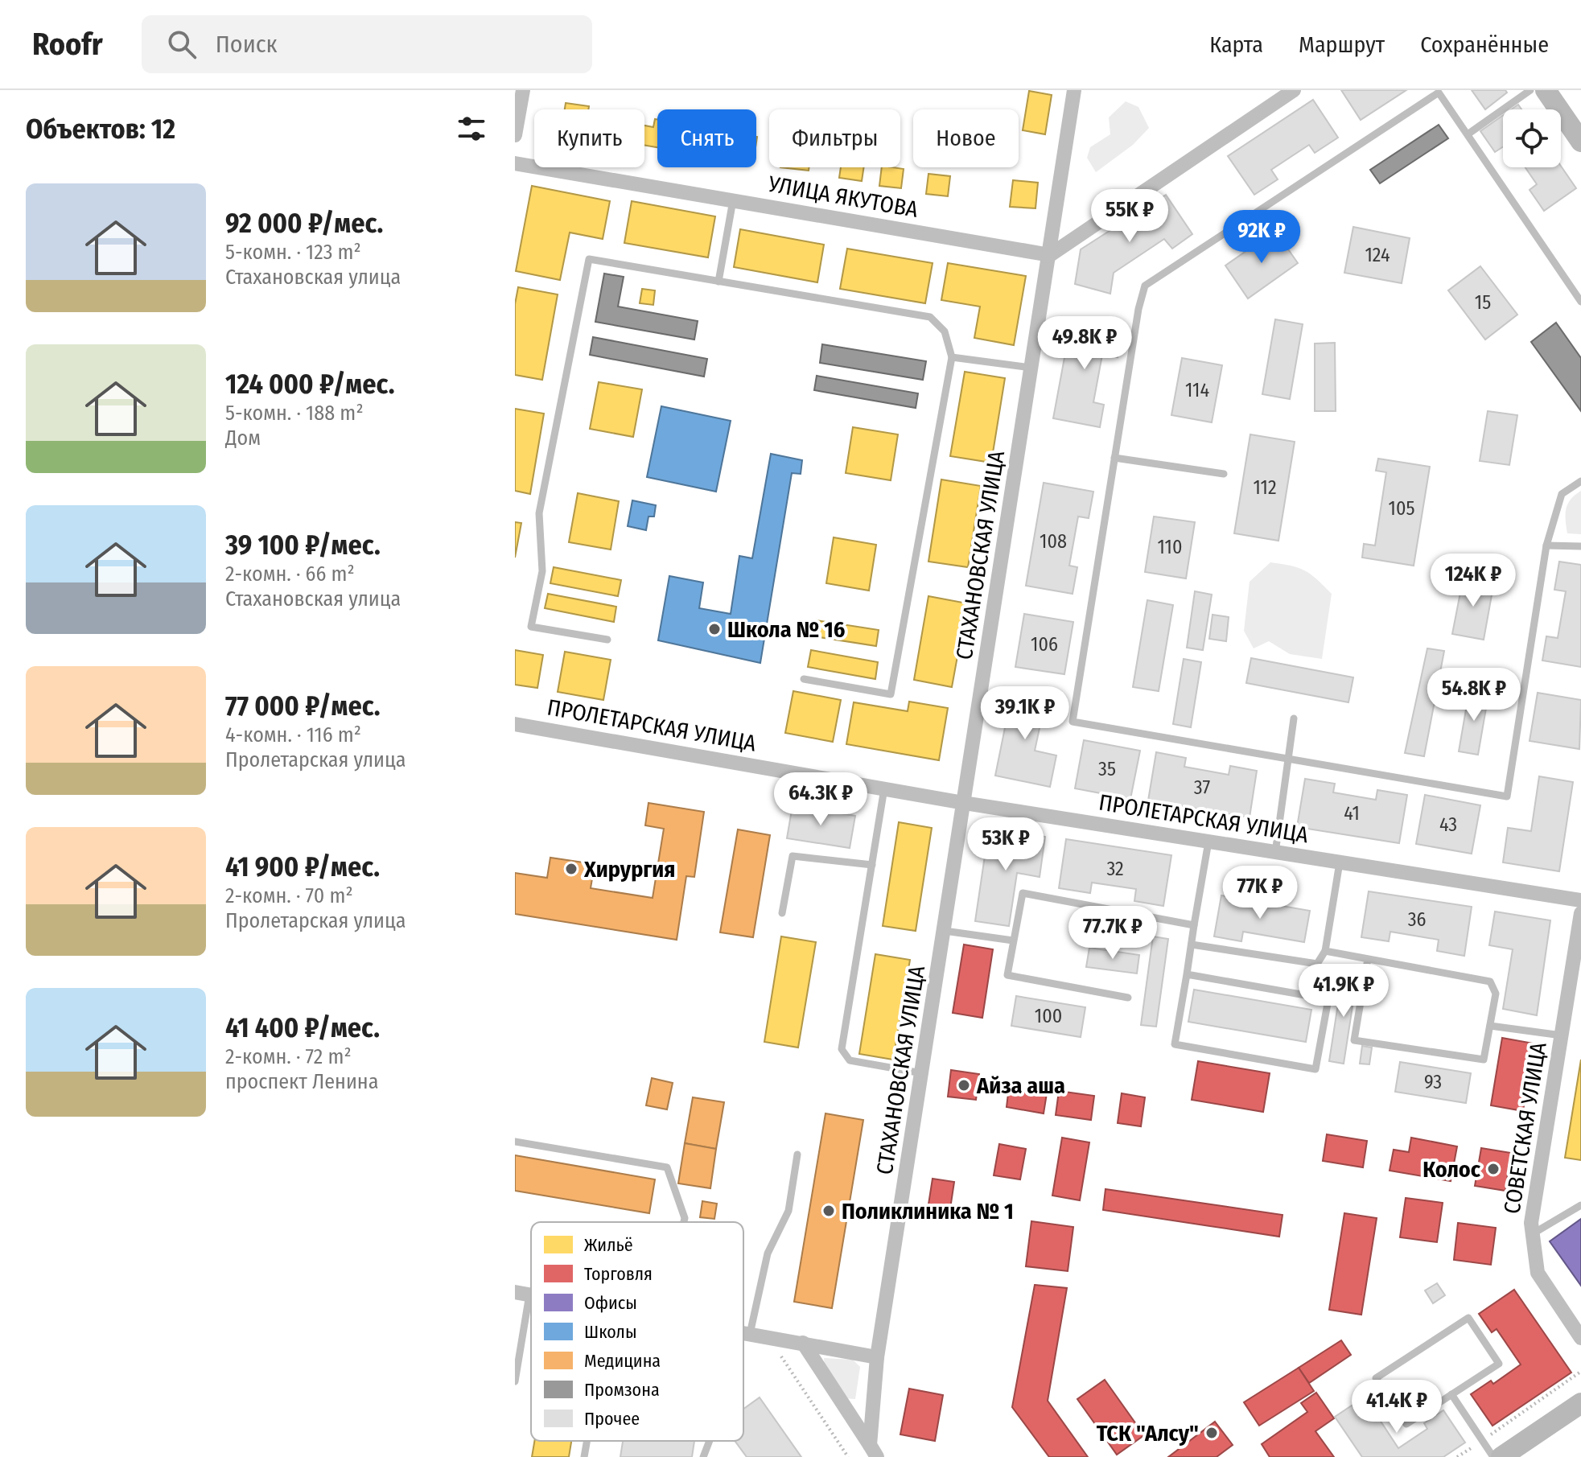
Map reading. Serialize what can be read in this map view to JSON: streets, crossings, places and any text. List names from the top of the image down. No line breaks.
{"streets":{"street":["УЛИЦА ЯКУТОВА","СТАХАНОВСКАЯ УЛИЦА","ПРОЛЕТАРСКАЯ УЛИЦА","СОВЕТСКАЯ УЛИЦА"]},"crossings":[["УЛИЦА ЯКУТОВА","СТАХАНОВСКАЯ УЛИЦА"],["СТАХАНОВСКАЯ УЛИЦА","ПРОЛЕТАРСКАЯ УЛИЦА"]],"places":["Школа № 16","Хирургия","Айза аша","Колос","Поликлиника № 1","ТСК \"Алсу\""],"house_numbers":["124","15","114","112","105","108","110","106","35","37","41","43","32","36","100","93"],"legend":["Жильё","Торговля","Офисы","Школы","Медицина","Промзона","Прочее"],"page":{"header":"Roofr","search":"Поиск","nav":["Карта","Маршрут","Сохранённые"],"heading":"Объектов: 12","chip":["Купить","Снять","Фильтры","Новое"],"list":[{"name":"92 000 ₽/мес.","note":"5-комн. · 123 m² · Стахановская улица"},{"name":"124 000 ₽/мес.","note":"5-комн. · 188 m² · Дом"},{"name":"39 100 ₽/мес.","note":"2-комн. · 66 m² · Стахановская улица"},{"name":"77 000 ₽/мес.","note":"4-комн. · 116 m² · Пролетарская улица"},{"name":"41 900 ₽/мес.","note":"2-комн. · 70 m² · Пролетарская улица"},{"name":"41 400 ₽/мес.","note":"2-комн. · 72 m² · проспект Ленина"}],"price":["55K ₽","92K ₽","49.8K ₽","124K ₽","54.8K ₽","39.1K ₽","64.3K ₽","53K ₽","77K ₽","77.7K ₽","41.9K ₽","41.4K ₽"]}}
